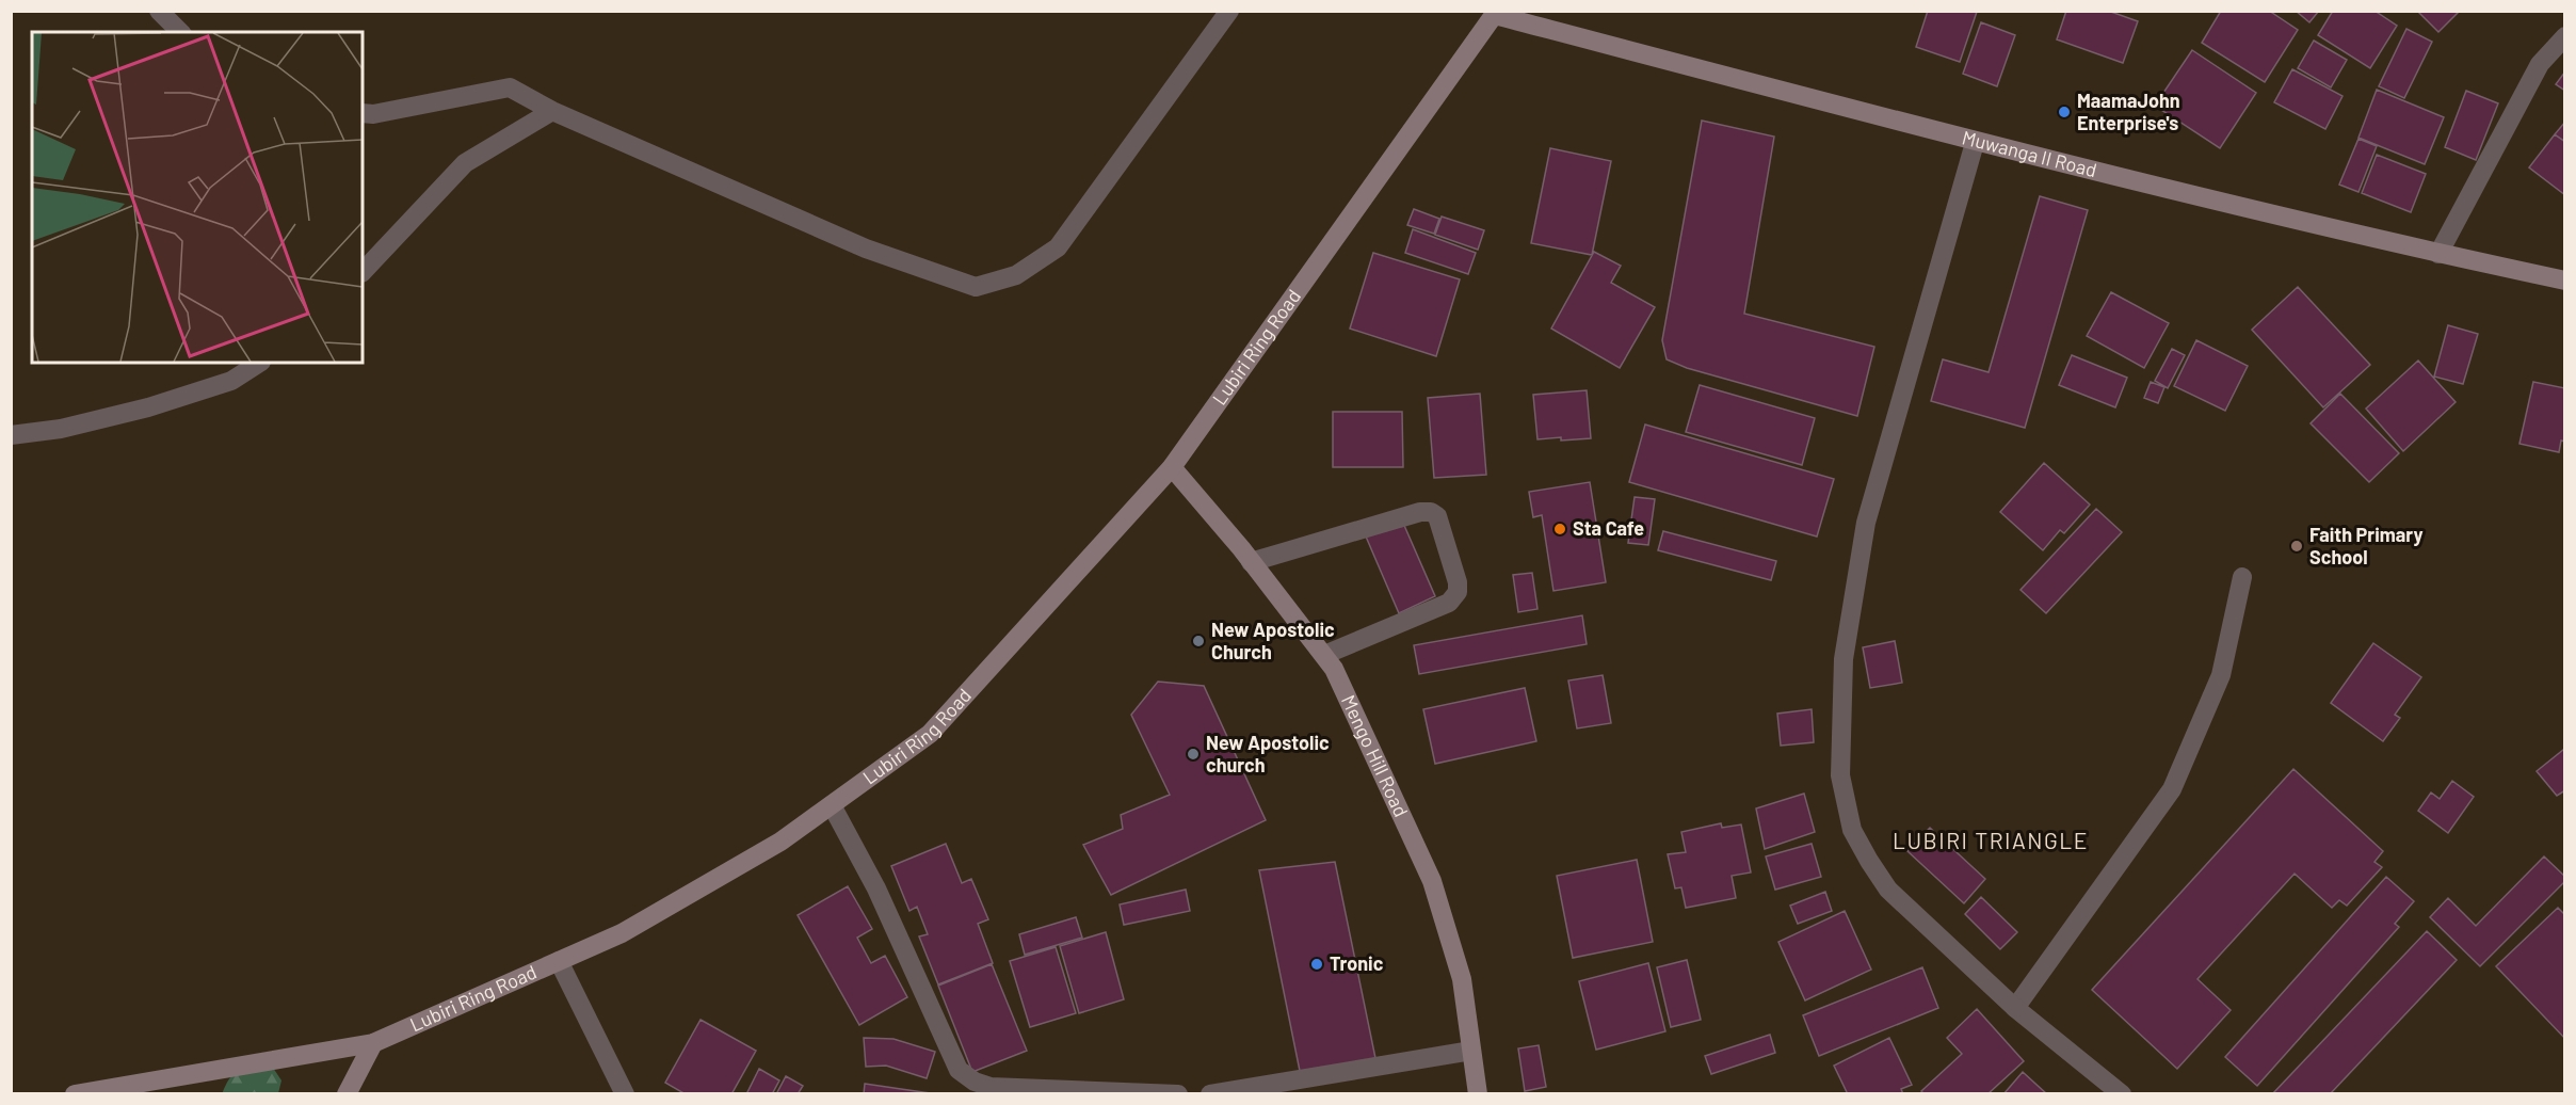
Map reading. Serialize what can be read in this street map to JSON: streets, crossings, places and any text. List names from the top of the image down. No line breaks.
{"streets":{"main road":["Muwanga II Road","Lubiri Ring Road","Mengo Hill Road"]},"crossings":[["Muwanga II Road","Lubiri Ring Road"],["Lubiri Ring Road","Mengo Hill Road"]],"districts":["LUBIRI TRIANGLE"],"places":["MaamaJohn Enterprise's","Sta Cafe","Faith Primary School","New Apostolic Church","New Apostolic church","Tronic"]}
